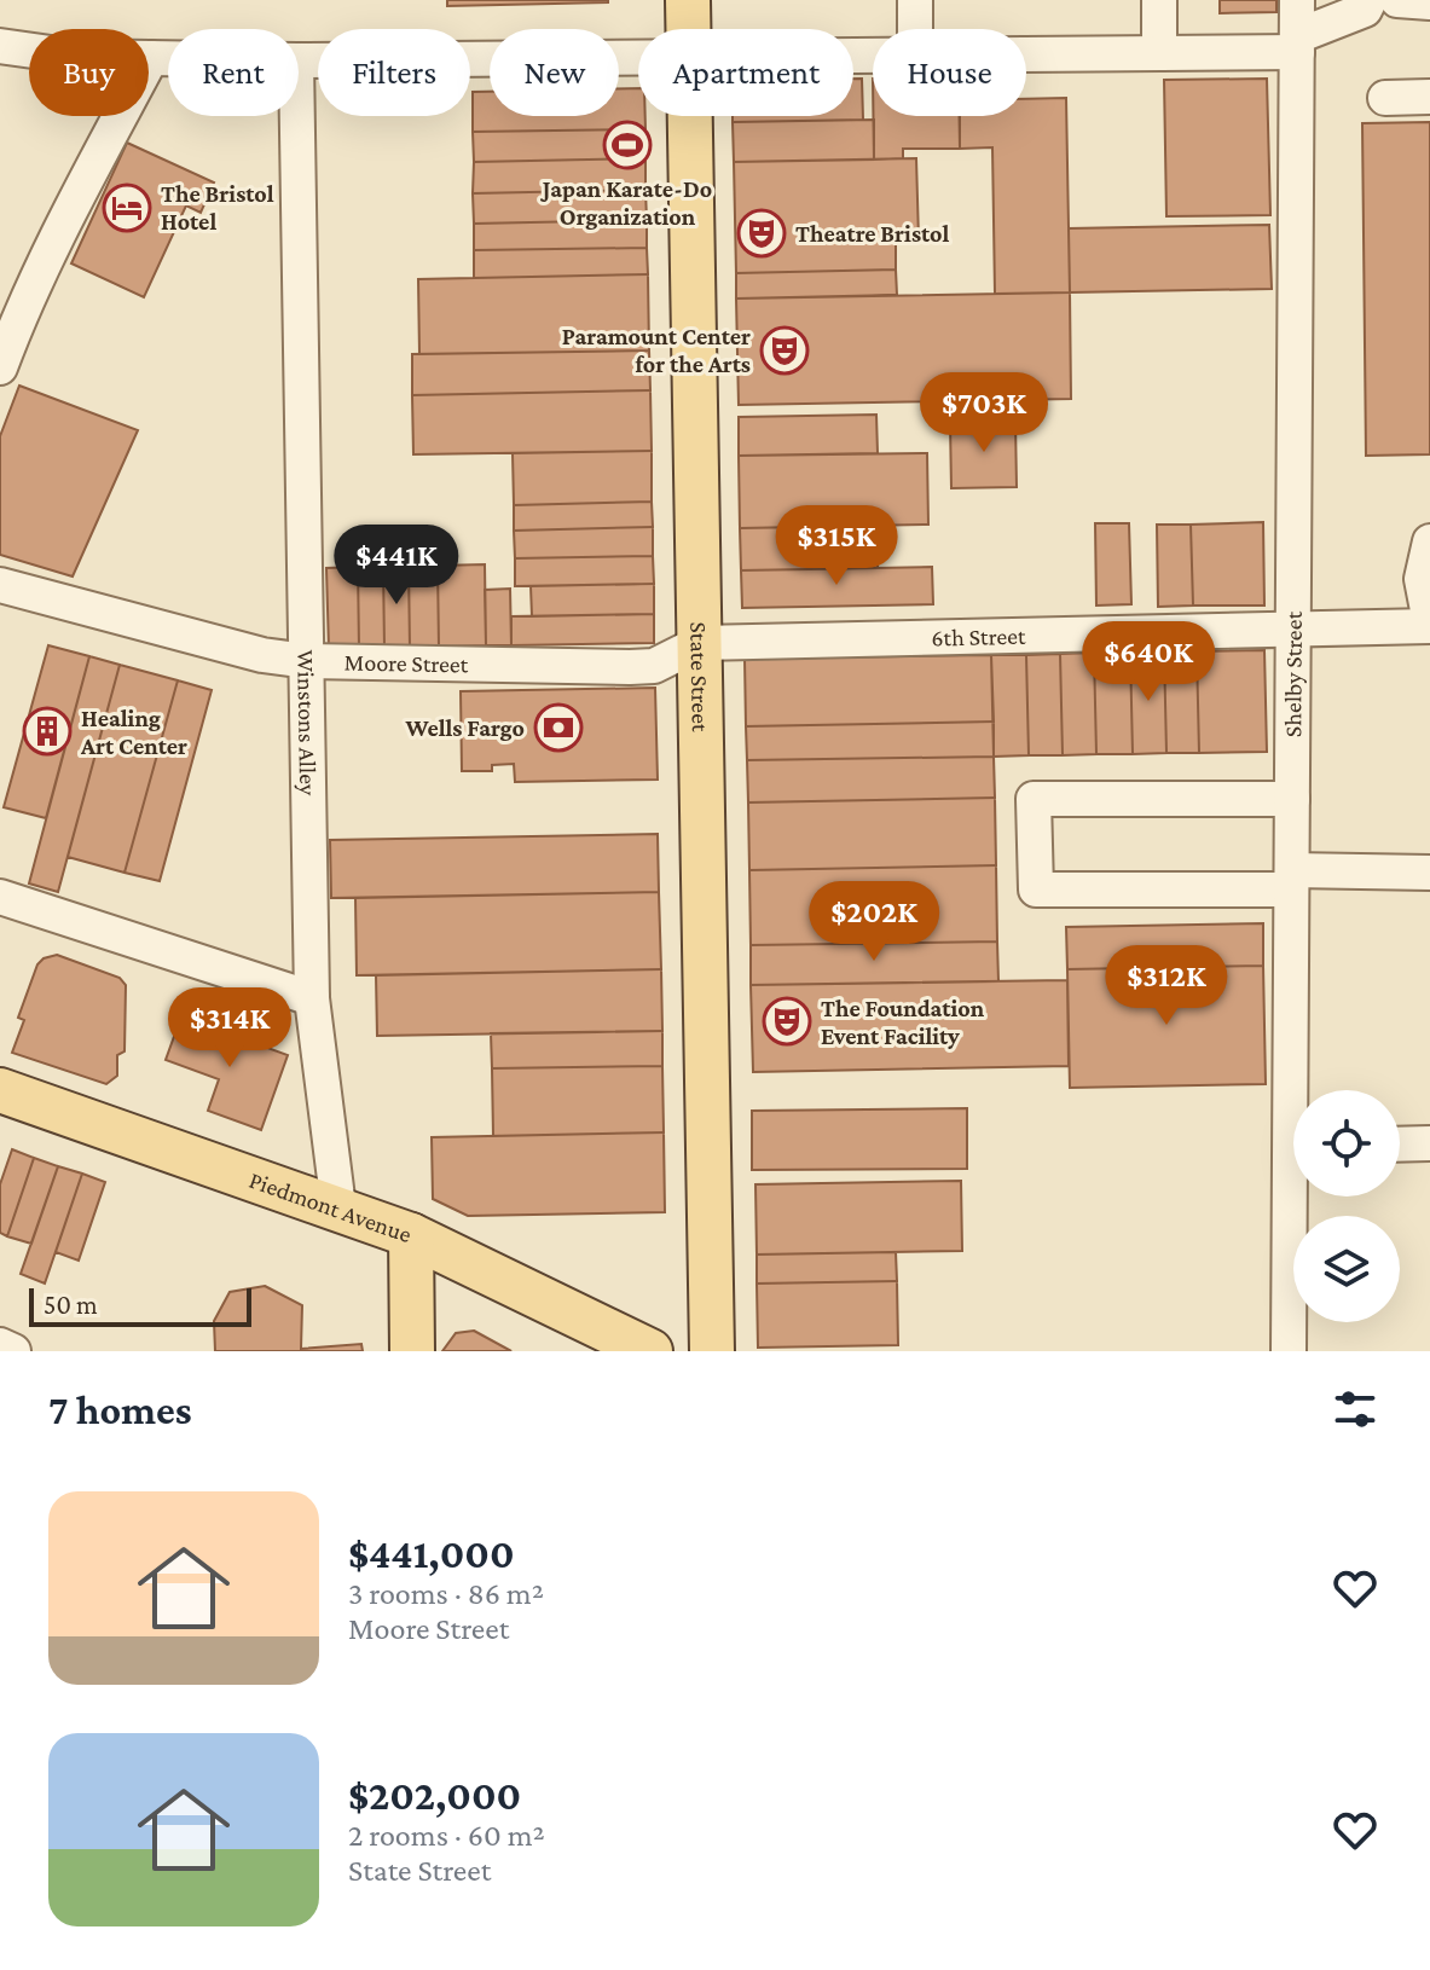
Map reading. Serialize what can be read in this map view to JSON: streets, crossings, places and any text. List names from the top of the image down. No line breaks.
{"streets":{"main road":["State Street","Piedmont Avenue"],"street":["6th Street","Moore Street","Shelby Street","Winstons Alley"]},"crossings":[["6th Street","Moore Street"],["6th Street","State Street"],["6th Street","Shelby Street"],["Moore Street","State Street"],["Moore Street","Winstons Alley"],["Winstons Alley","Piedmont Avenue"]],"places":{"sports":["Japan Karate-Do Organization"],"hotel":["The Bristol Hotel"],"theatre":["Theatre Bristol","Paramount Center for the Arts","The Foundation Event Facility"],"bank":["Wells Fargo"],"building":["Healing Art Center"]},"scale_bar":"50 m","page":{"chip":["Buy","Rent","Filters","New","Apartment","House"],"price":["$703K","$315K","$441K","$640K","$202K","$312K","$314K"],"scale":"50 m","heading":"7 homes","list":[{"name":"$441,000","note":"3 rooms · 86 m² · Moore Street"},{"name":"$202,000","note":"2 rooms · 60 m² · State Street"}]}}
